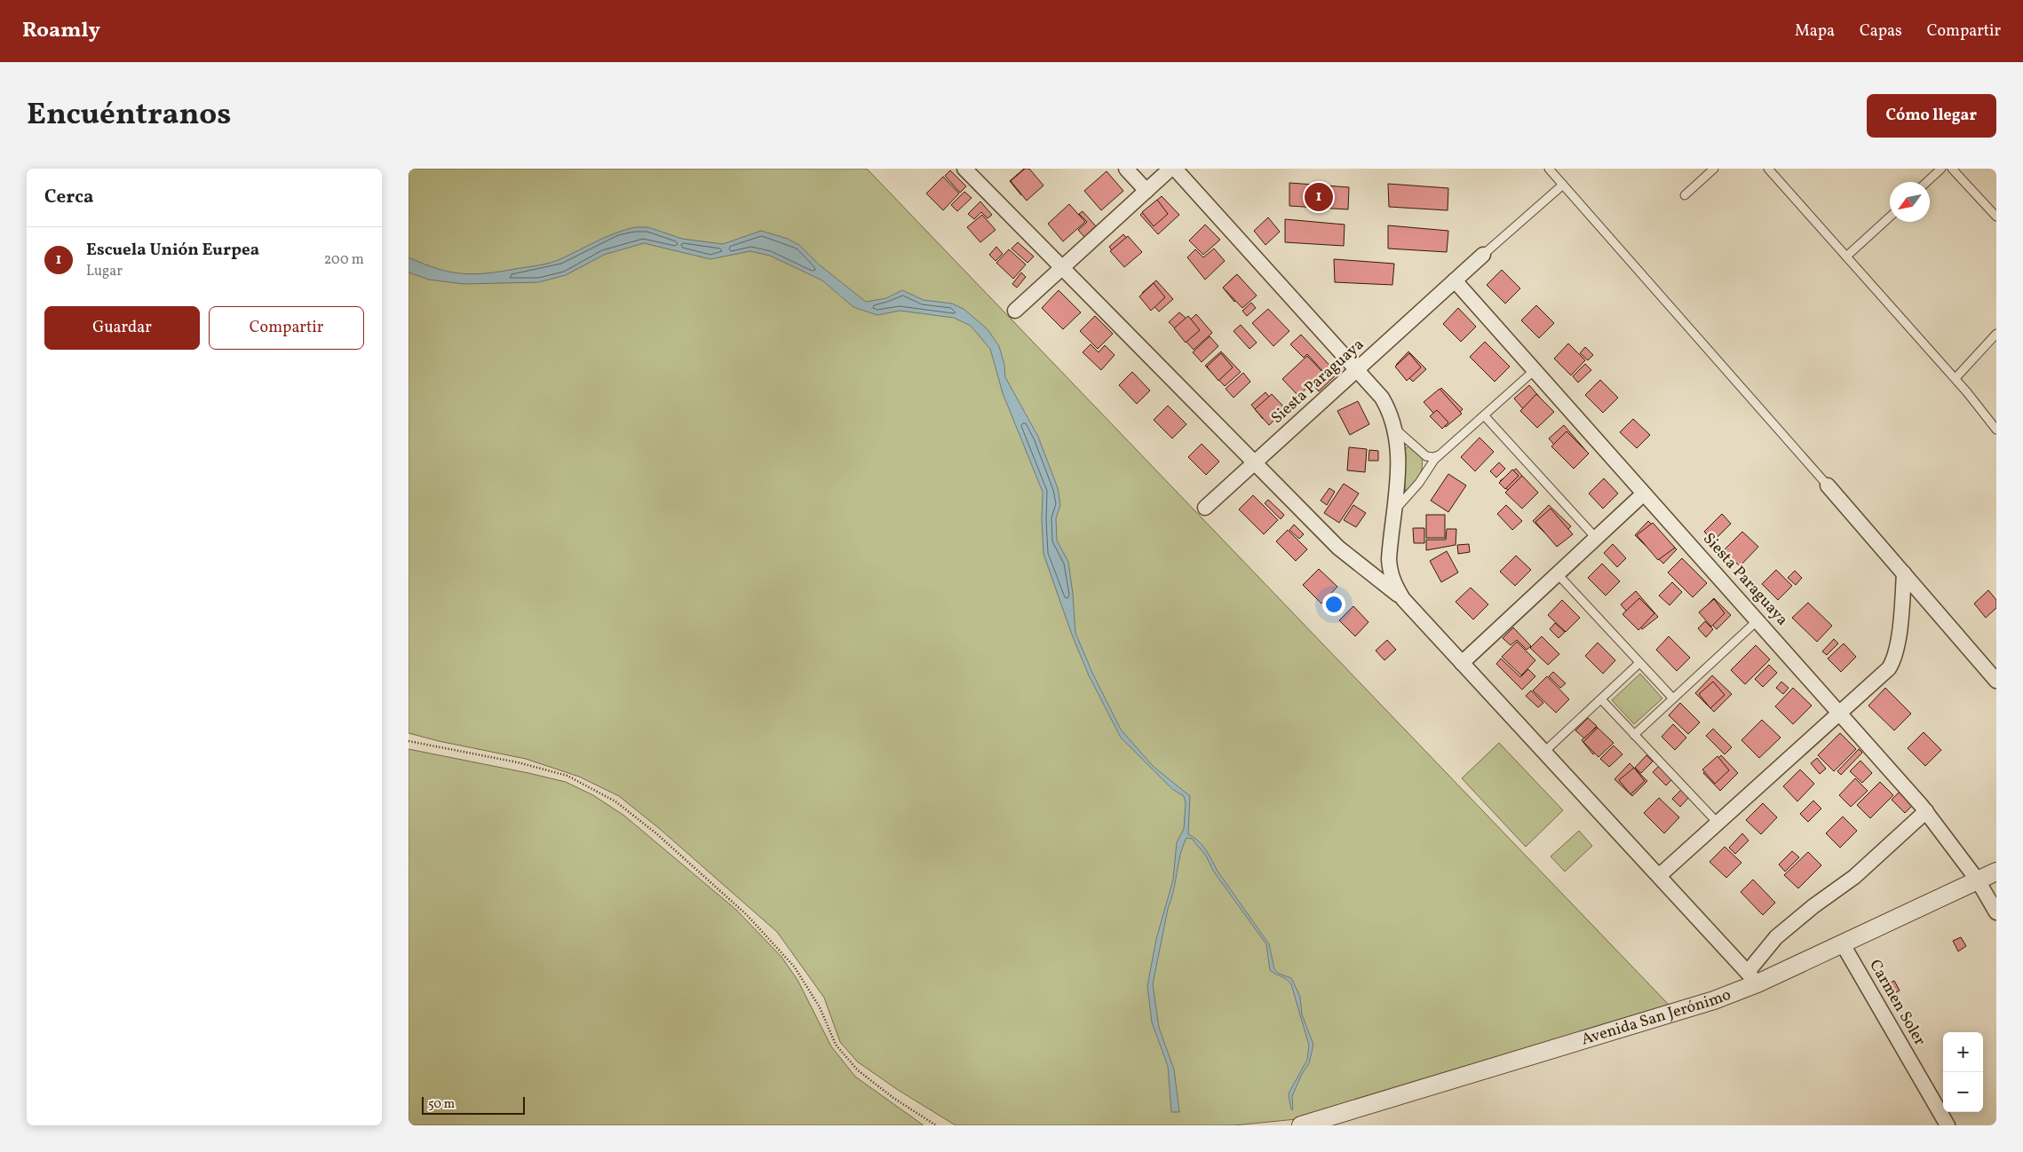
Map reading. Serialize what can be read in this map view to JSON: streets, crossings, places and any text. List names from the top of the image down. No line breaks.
{"streets":{"street":["Siesta Paraguaya","Carmen Soler","Avenida San Jerónimo"]},"crossings":[["Siesta Paraguaya","Avenida San Jerónimo"],["Carmen Soler","Avenida San Jerónimo"]],"scale_bar":"50 m","north":"bottom left","page":{"header":"Roamly","nav":["Mapa","Capas","Compartir"],"title":"Encuéntranos","buttons":["Cómo llegar",["Guardar","Compartir"]],"heading":"Cerca","pins":"1","list":[{"mark":"1","name":"Escuela Unión Eurpea","note":"Lugar","value":"200 m"}],"map_buttons":["+","−"],"scale":"50 m"}}
